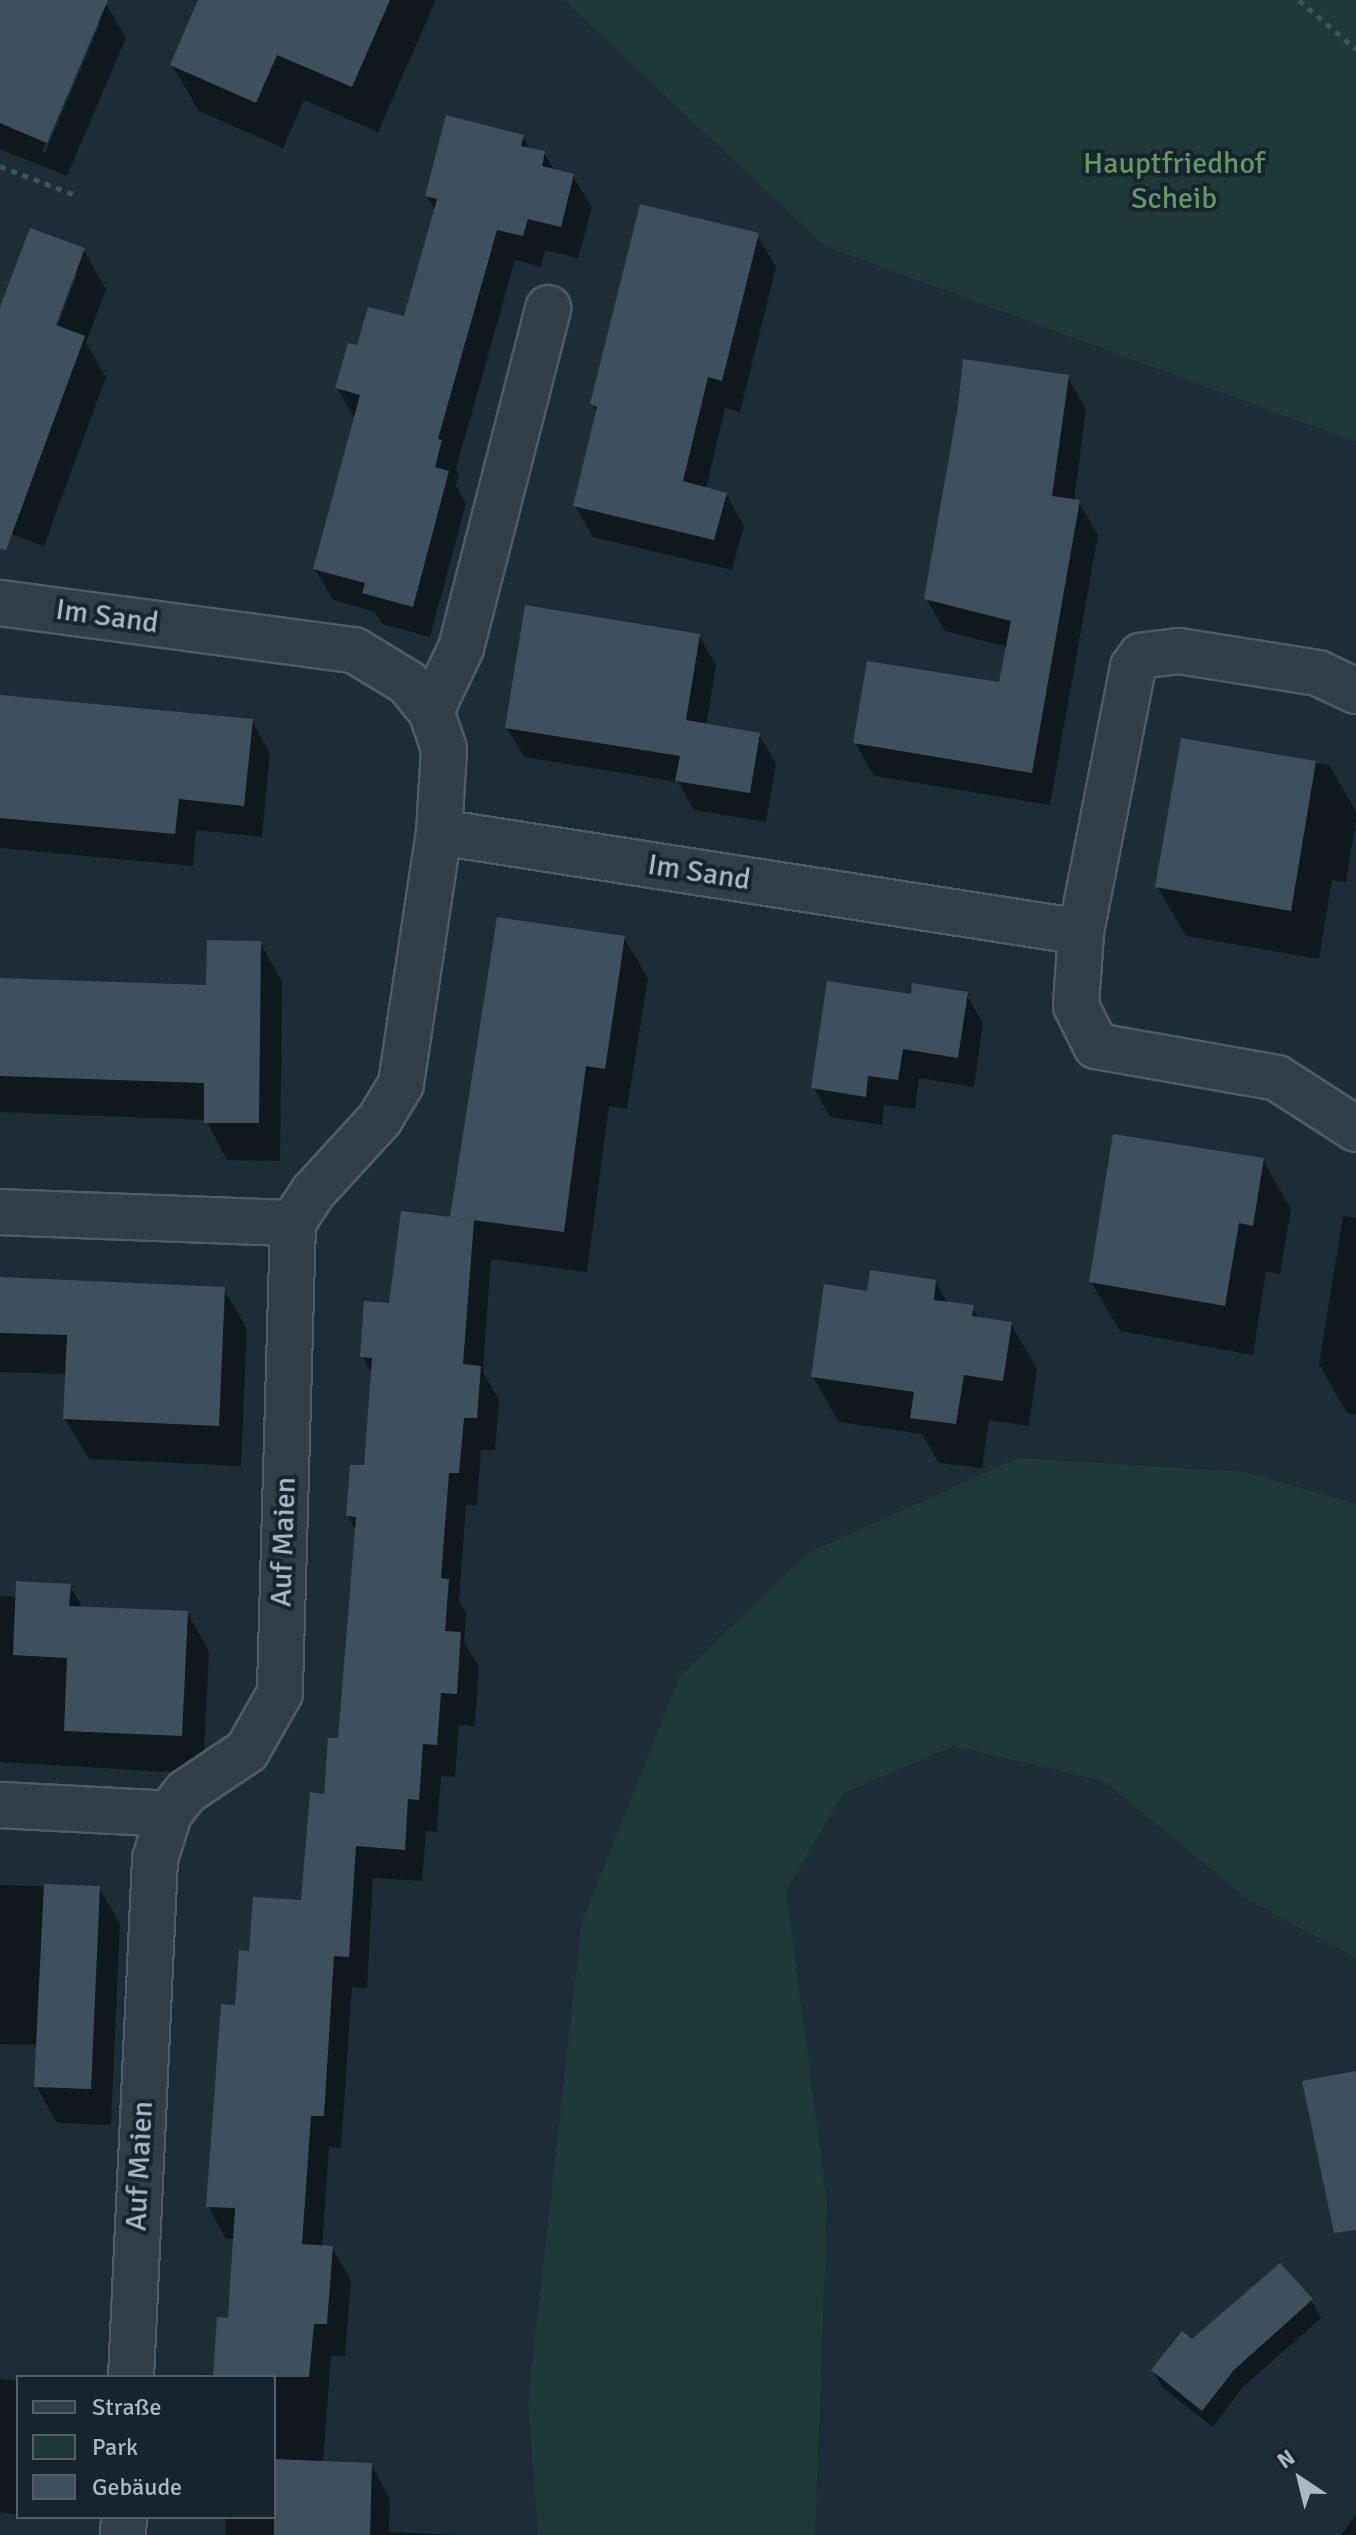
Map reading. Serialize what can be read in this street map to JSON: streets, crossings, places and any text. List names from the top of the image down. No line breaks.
{"streets":{"street":["Im Sand","Auf Maien"]},"parks":["Hauptfriedhof Scheib"],"legend":["Straße","Park","Gebäude"],"north":"top left"}
